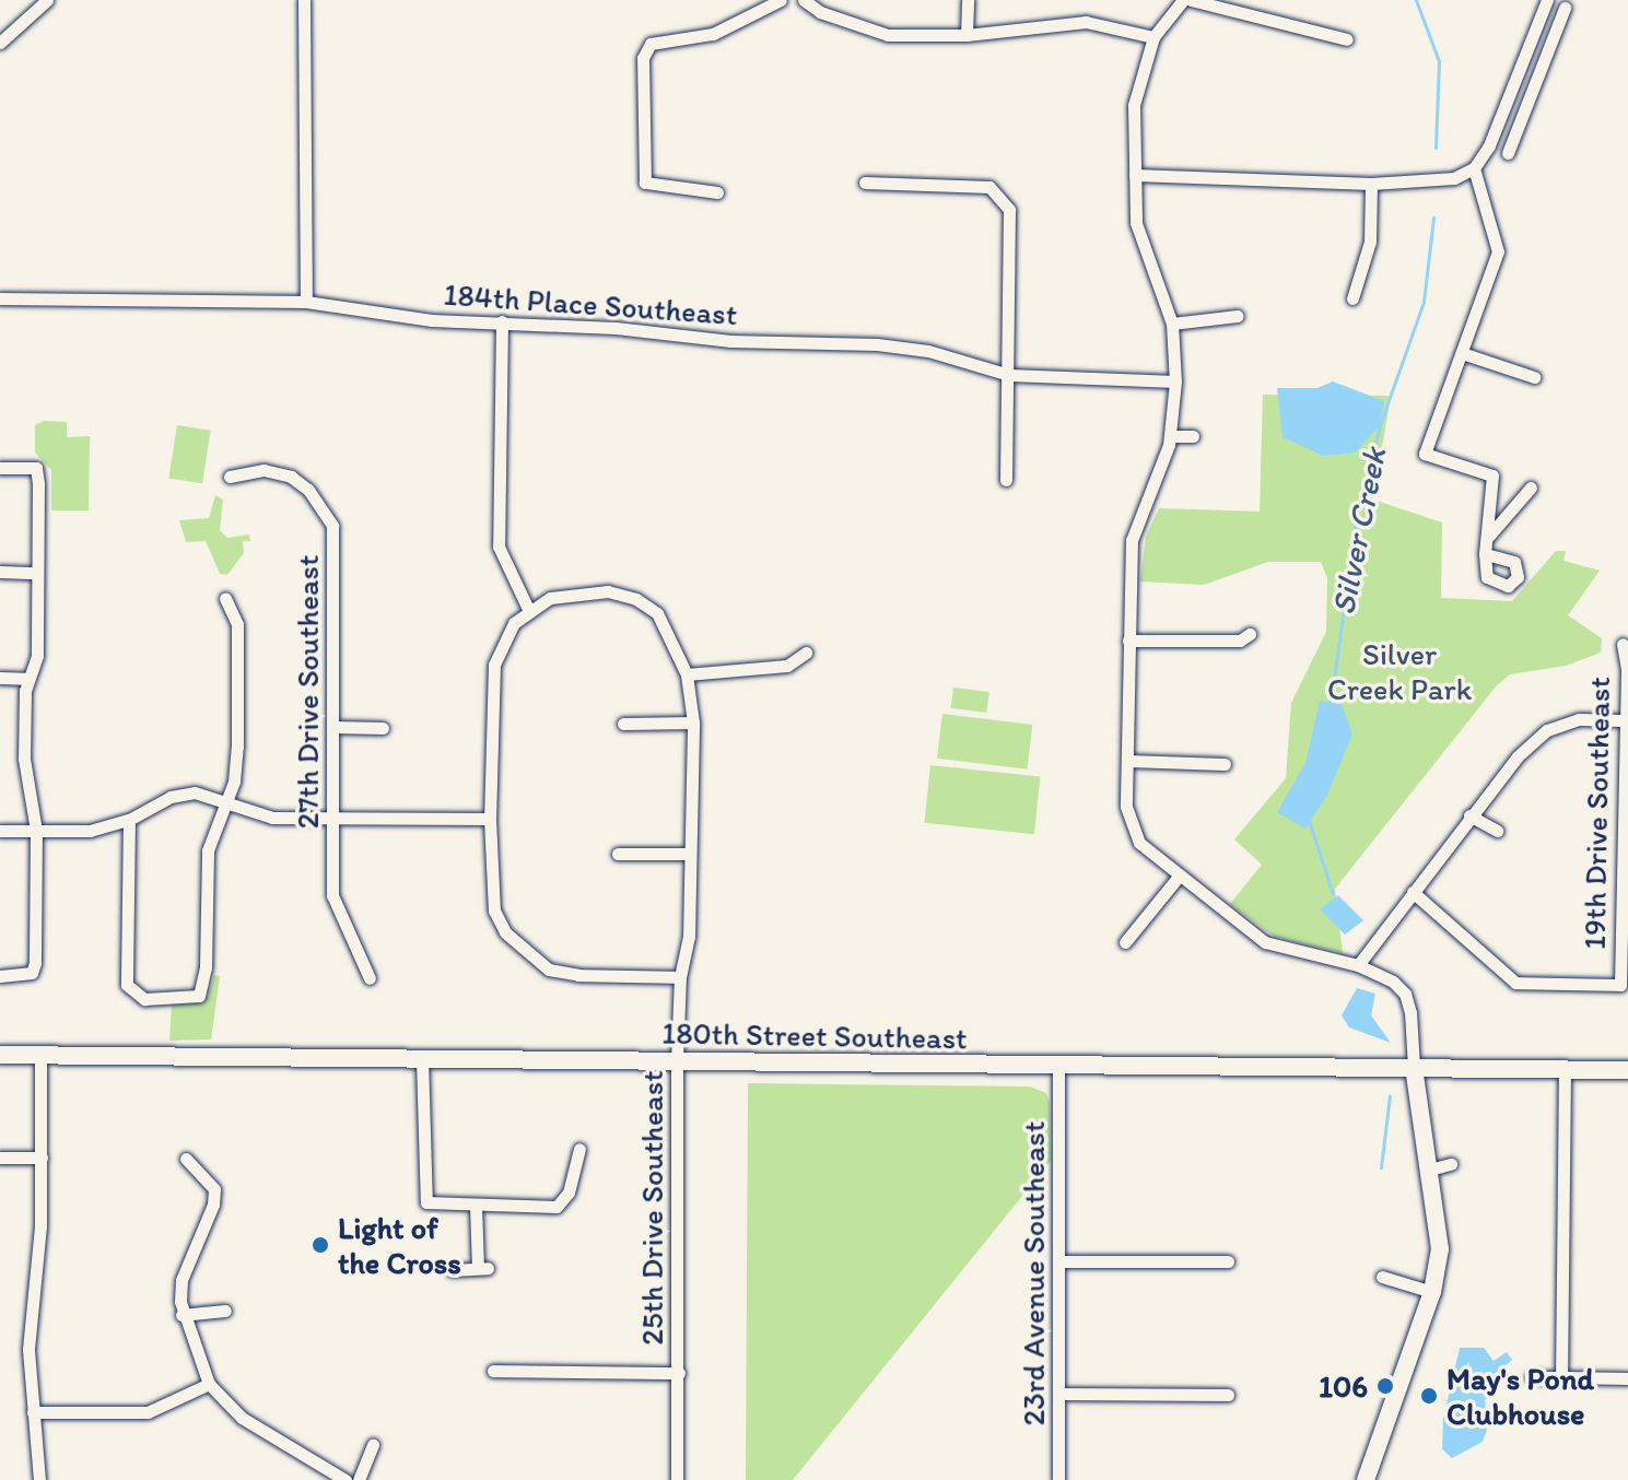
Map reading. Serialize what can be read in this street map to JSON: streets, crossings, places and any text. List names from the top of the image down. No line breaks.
{"streets":{"street":["184th Place Southeast","27th Drive Southeast","19th Drive Southeast","180th Street Southeast","25th Drive Southeast","23rd Avenue Southeast"]},"crossings":[["180th Street Southeast","25th Drive Southeast"],["180th Street Southeast","23rd Avenue Southeast"]],"water":["Silver Creek"],"parks":["Silver Creek Park"],"places":["Light of the Cross","106","May's Pond Clubhouse"]}
